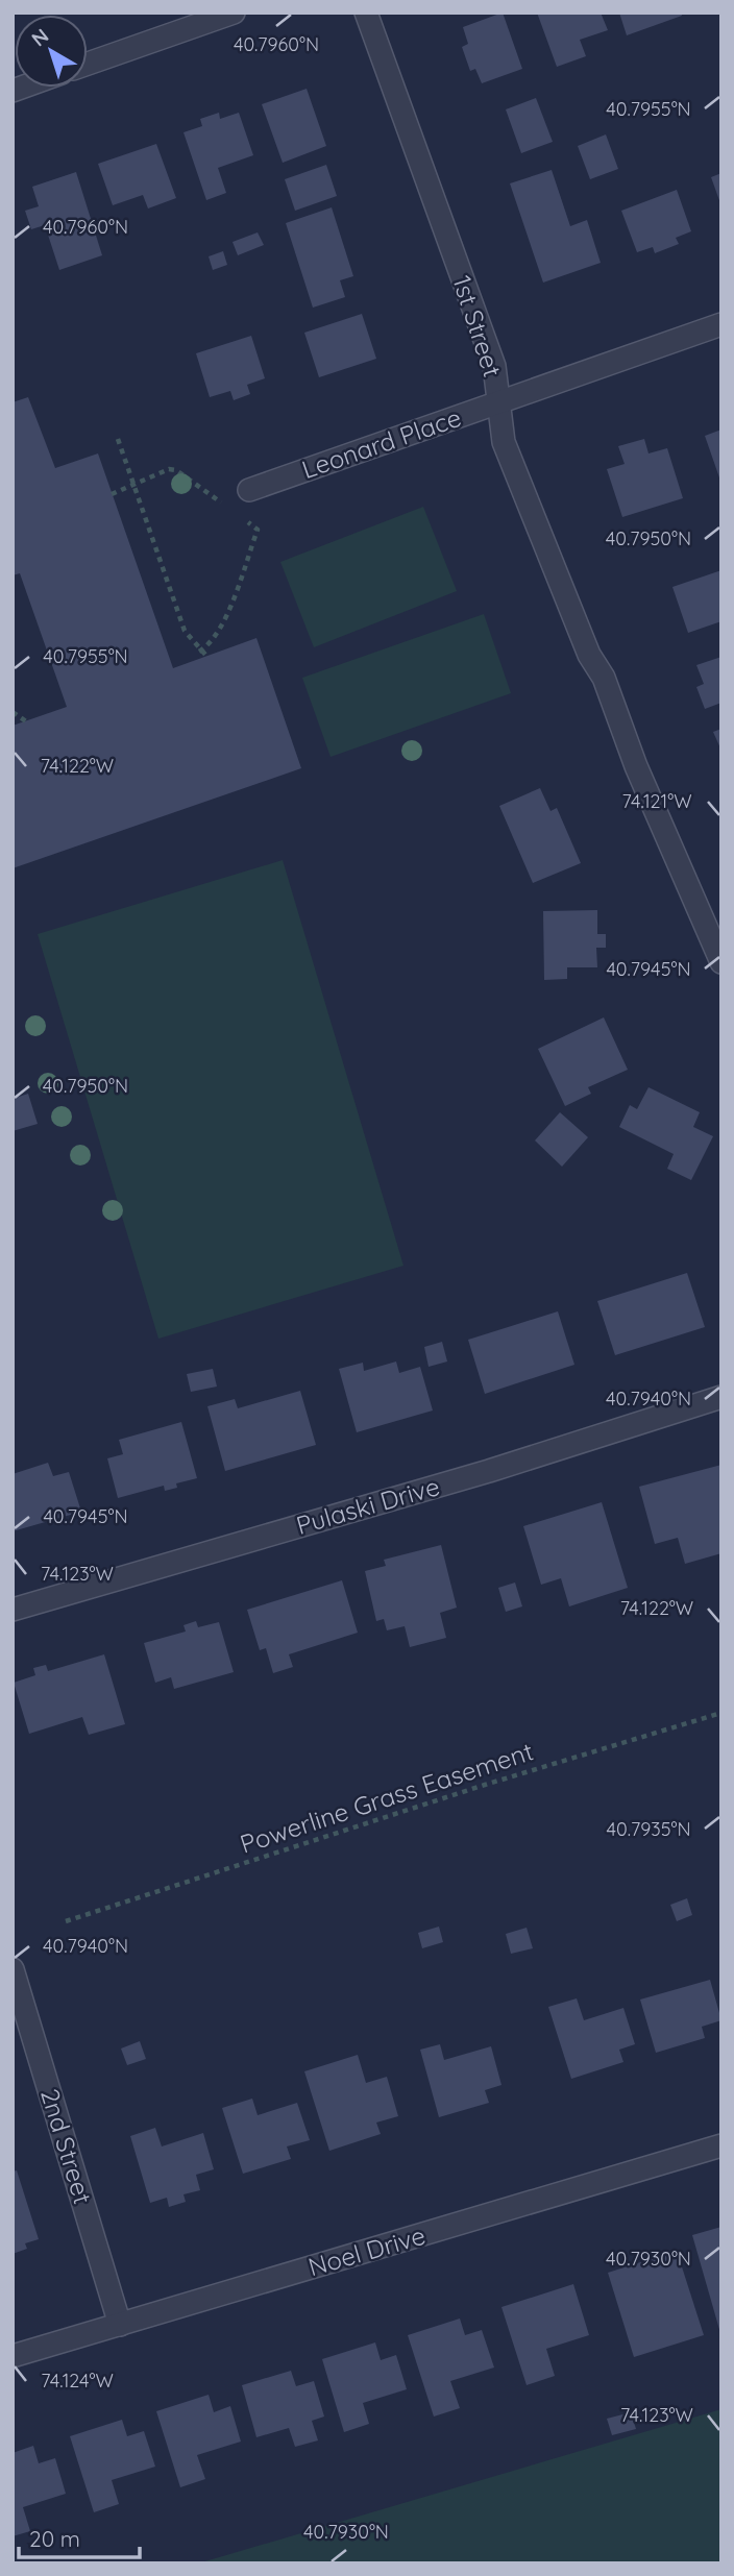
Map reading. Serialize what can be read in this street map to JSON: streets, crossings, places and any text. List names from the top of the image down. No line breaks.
{"streets":{"street":["1st Street","Leonard Place","Pulaski Drive","2nd Street","Noel Drive"],"path":["Powerline Grass Easement"]},"crossings":[["1st Street","Leonard Place"],["2nd Street","Noel Drive"]],"scale_bar":"20 m","north":"top left","coordinates":["40.7960°N","40.7955°N","40.7950°N","74.122°W","74.121°W","40.7945°N","40.7940°N","74.123°W","40.7935°N","40.7930°N","74.124°W"]}
